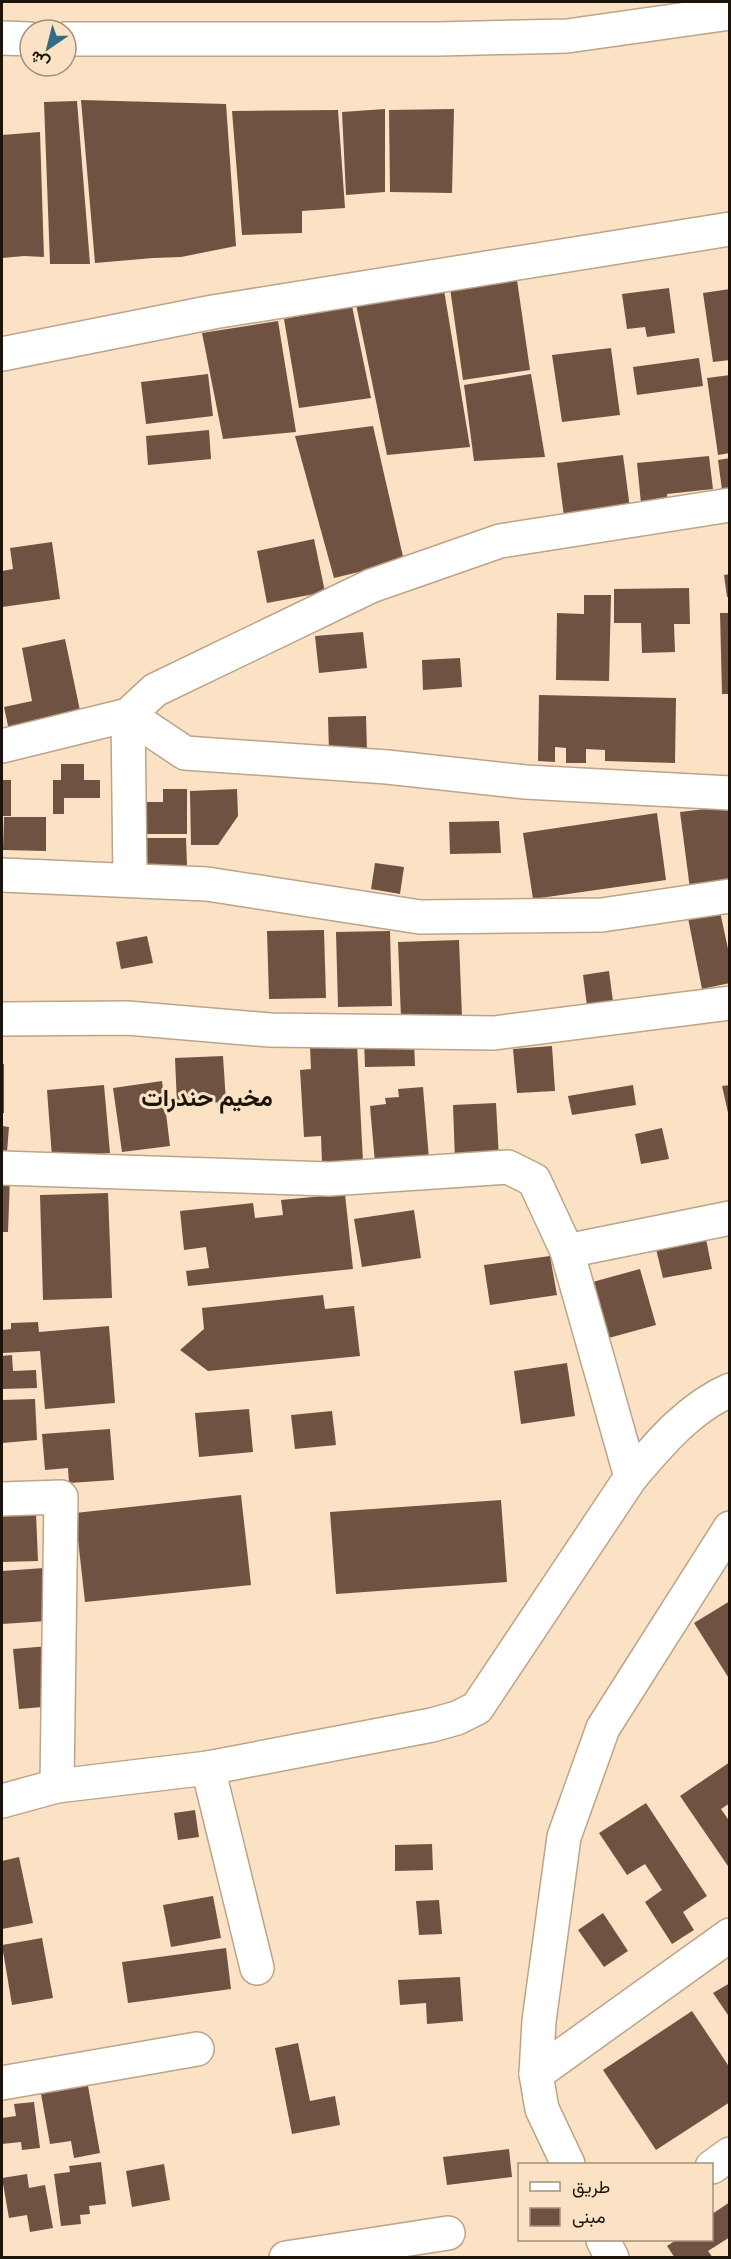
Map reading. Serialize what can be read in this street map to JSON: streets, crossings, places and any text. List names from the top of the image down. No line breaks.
{"districts":["مخيم حندرات"],"legend":["طريق","مبنى"],"north":"bottom left"}
